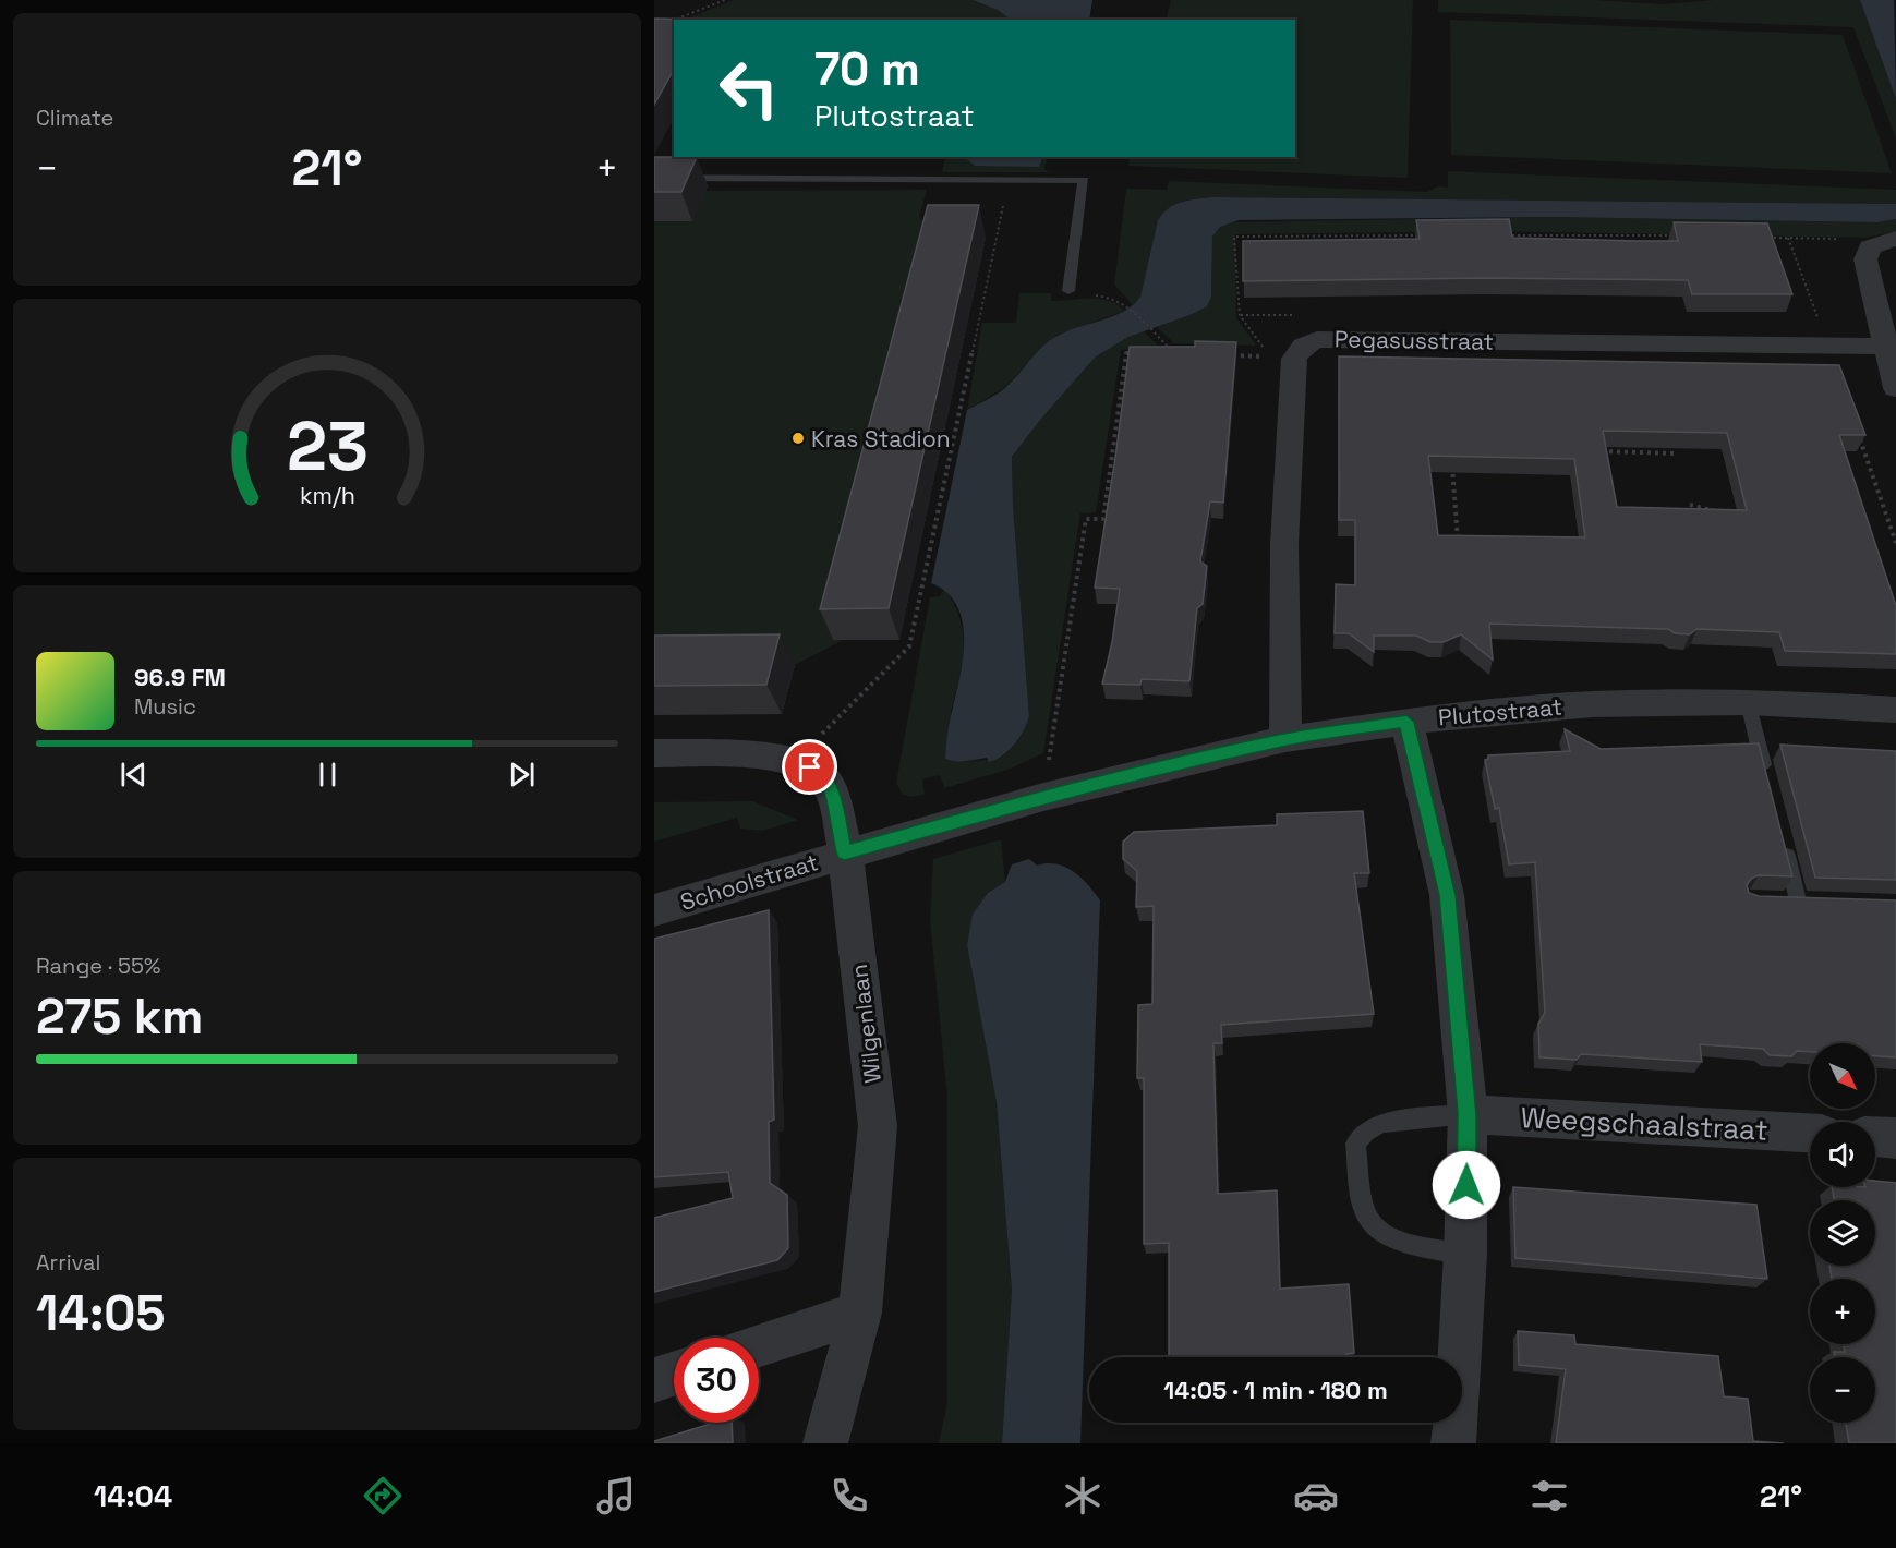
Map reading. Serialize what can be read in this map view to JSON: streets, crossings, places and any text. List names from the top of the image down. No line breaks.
{"streets":{"street":["Pegasusstraat","Plutostraat","Schoolstraat","Wilgenlaan","Weegschaalstraat"]},"crossings":[["Plutostraat","Schoolstraat"],["Plutostraat","Wilgenlaan"],["Schoolstraat","Wilgenlaan"]],"places":["Kras Stadion"],"north":"bottom right","page":{"tile":["Climate",["Range · 55%","275 km"],["Arrival","14:05"]],"turn":["70 m","Plutostraat"],"heat":["−","21°","+"],"song":["96.9 FM","Music"],"map_buttons":["+","−"],"limit":"30","trip":"14:05 · 1 min · 180 m","tabs":["14:04","21°"],"gauge":["23","km/h"]}}
